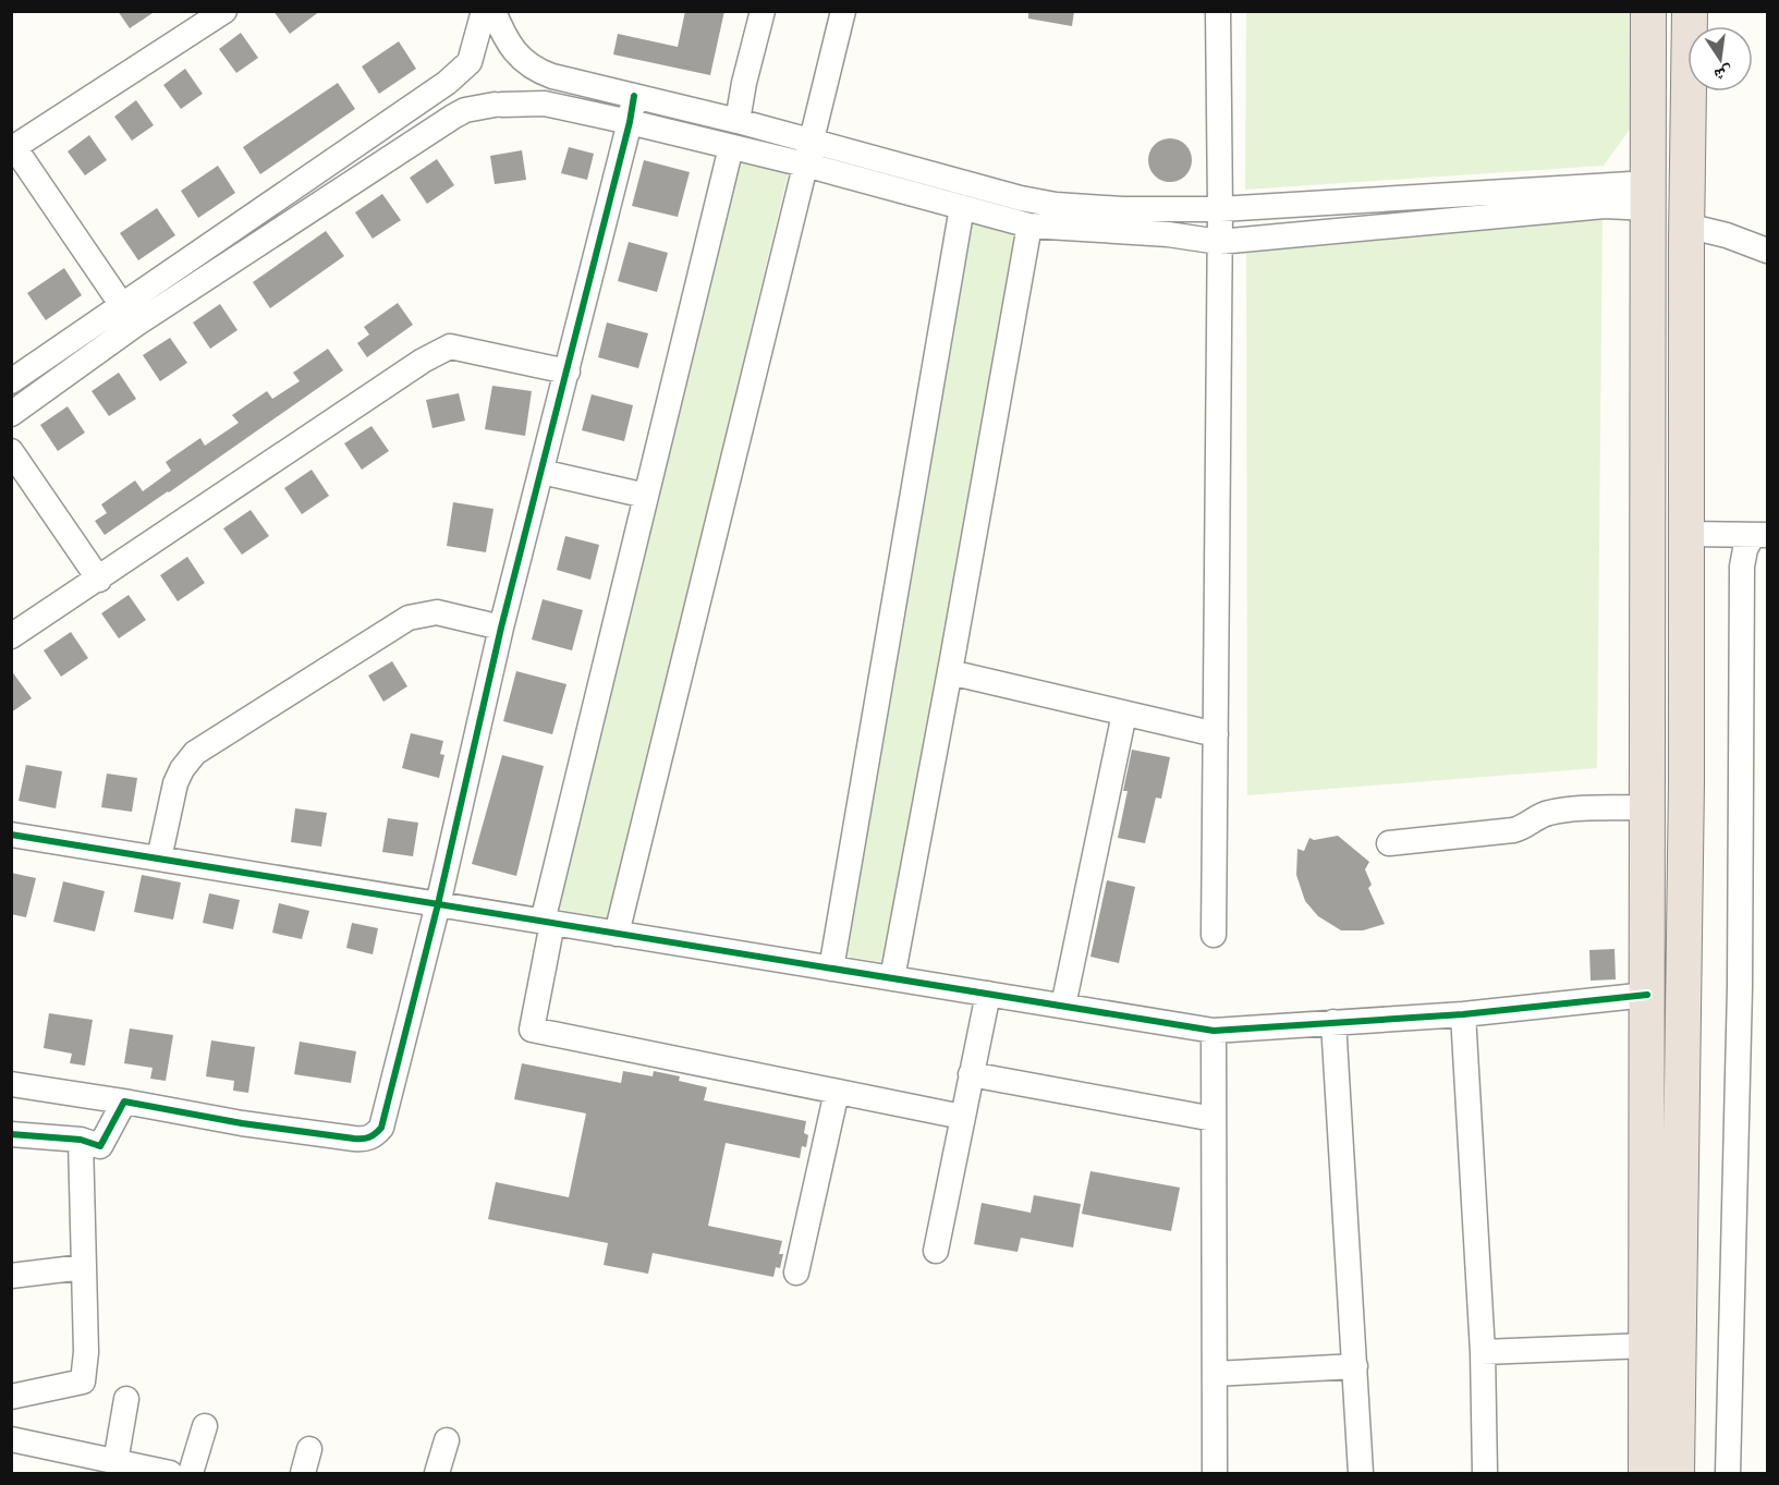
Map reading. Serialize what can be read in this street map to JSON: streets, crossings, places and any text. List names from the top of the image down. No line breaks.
{"north":"bottom"}
